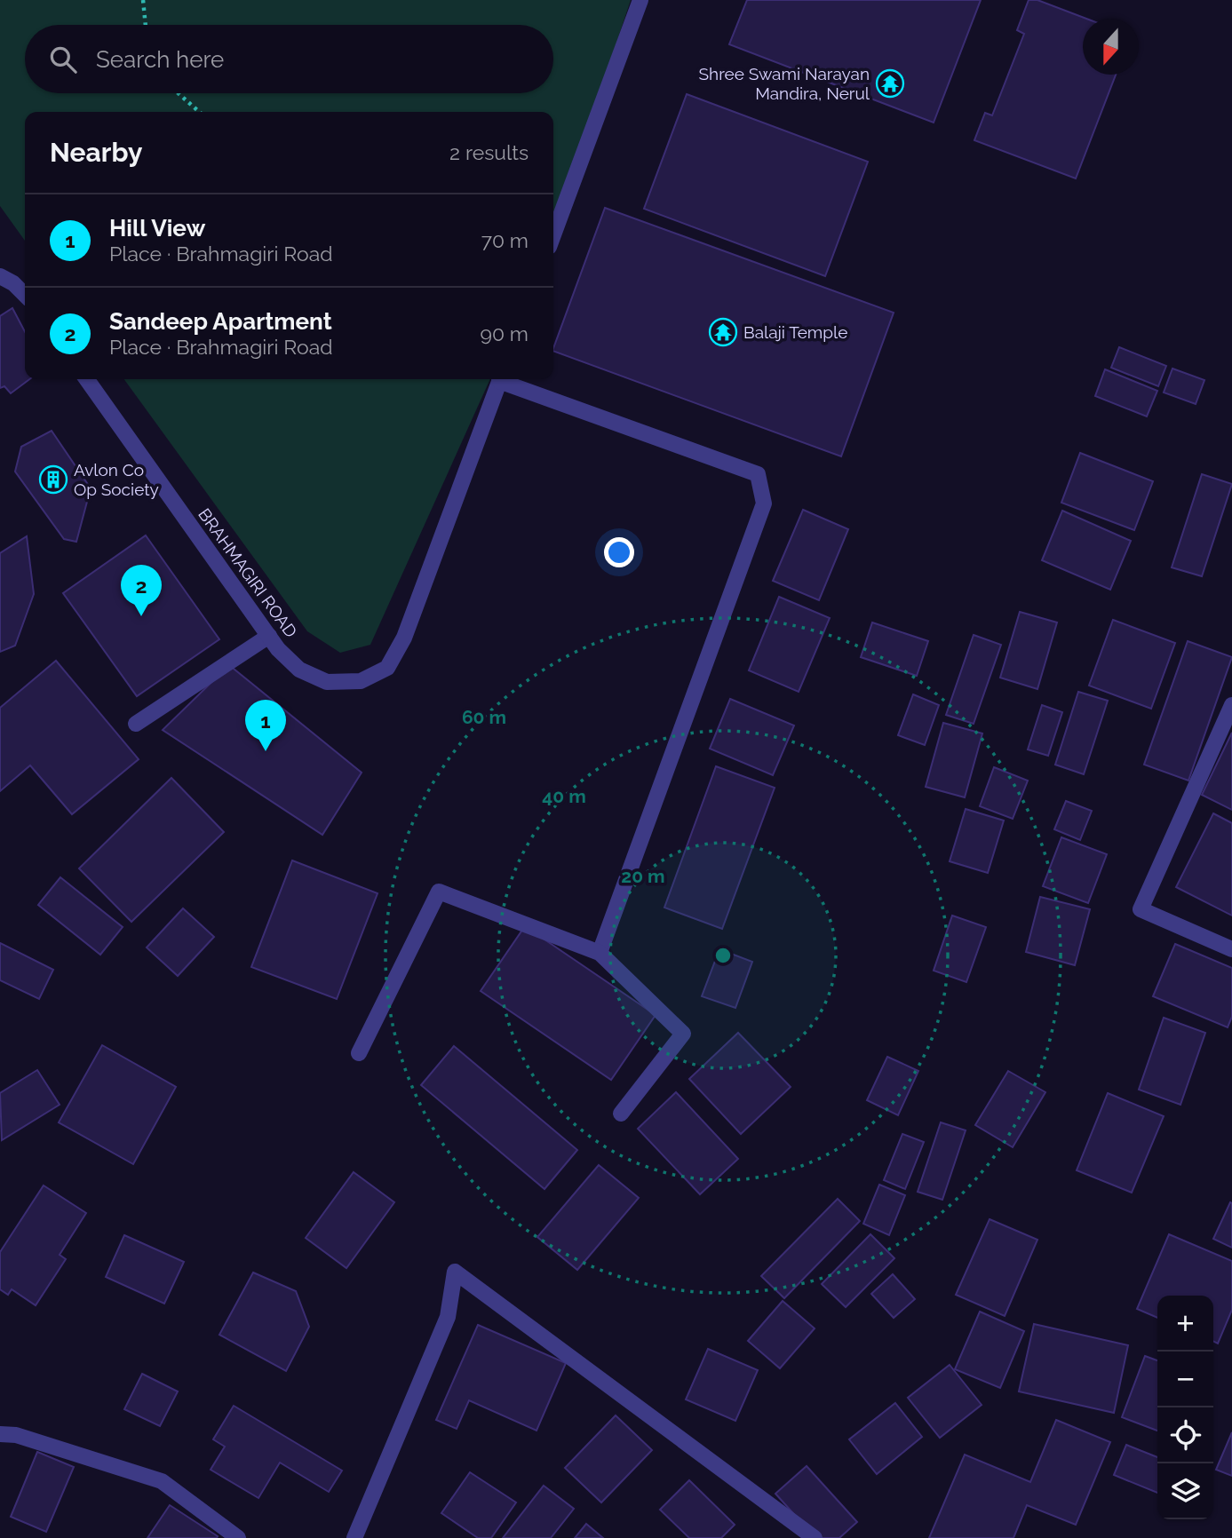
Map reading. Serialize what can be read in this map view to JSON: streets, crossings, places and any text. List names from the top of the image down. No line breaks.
{"streets":{"street":["BRAHMAGIRI ROAD"]},"places":{"temple":["Shree Swami Narayan Mandira, Nerul","Balaji Temple"],"building":["Avlon Co Op Society"]},"north":"bottom","page":{"search":"Search here","heading":["Nearby","2 results"],"list":[{"mark":"1","name":"Hill View","note":"Place · Brahmagiri Road","value":"70 m"},{"mark":"2","name":"Sandeep Apartment","note":"Place · Brahmagiri Road","value":"90 m"}],"pins":["2","1"],"map_buttons":["+","−"]},"rings":["60 m","40 m","20 m"]}
